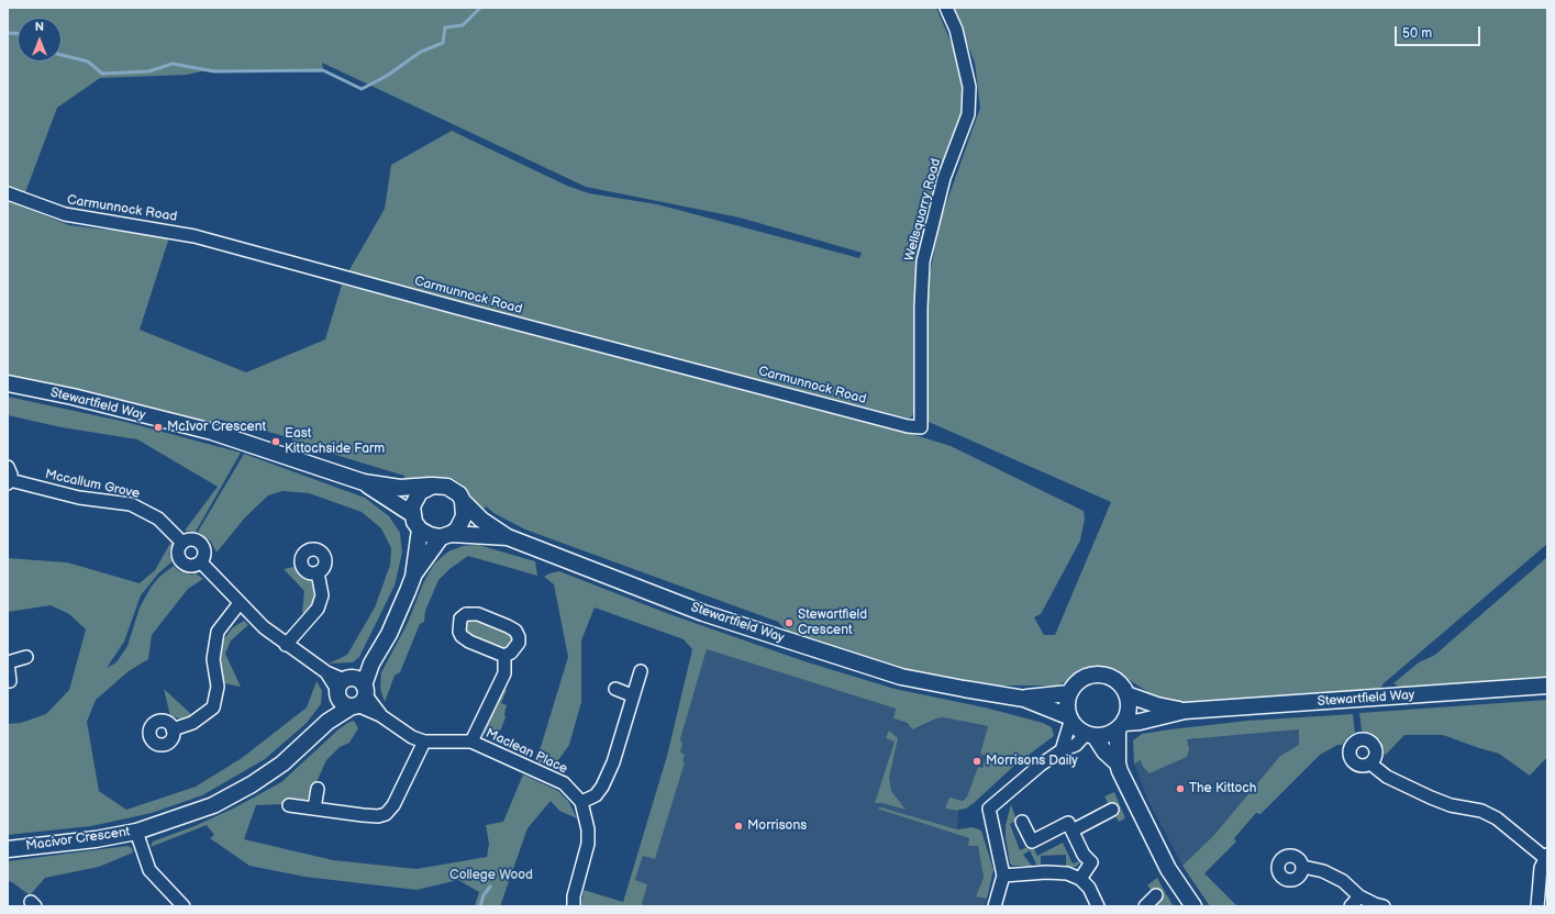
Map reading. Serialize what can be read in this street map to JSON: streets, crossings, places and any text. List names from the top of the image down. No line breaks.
{"streets":{"street":["Carmunnock Road","Wellsquarry Road","Stewartfield Way","Mccallum Grove","Maclean Place","Macivor Crescent"]},"crossings":[["Carmunnock Road","Wellsquarry Road"],["Stewartfield Way","Macivor Crescent"],["Maclean Place","Macivor Crescent"]],"parks":["College Wood"],"places":["McIvor Crescent","East Kittochside Farm","Stewartfield Crescent","Morrisons Daily","The Kittoch","Morrisons"],"scale_bar":"50 m","north":"top"}
